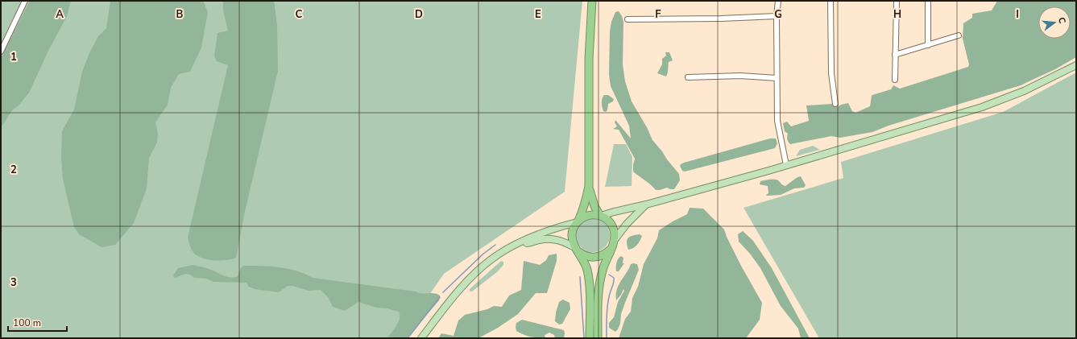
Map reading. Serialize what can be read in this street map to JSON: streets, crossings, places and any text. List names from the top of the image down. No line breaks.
{"scale_bar":"100 m","north":"right","grid":{"columns":["A","B","C","D","E","F","G","H","I"],"rows":["1","2","3"]}}
